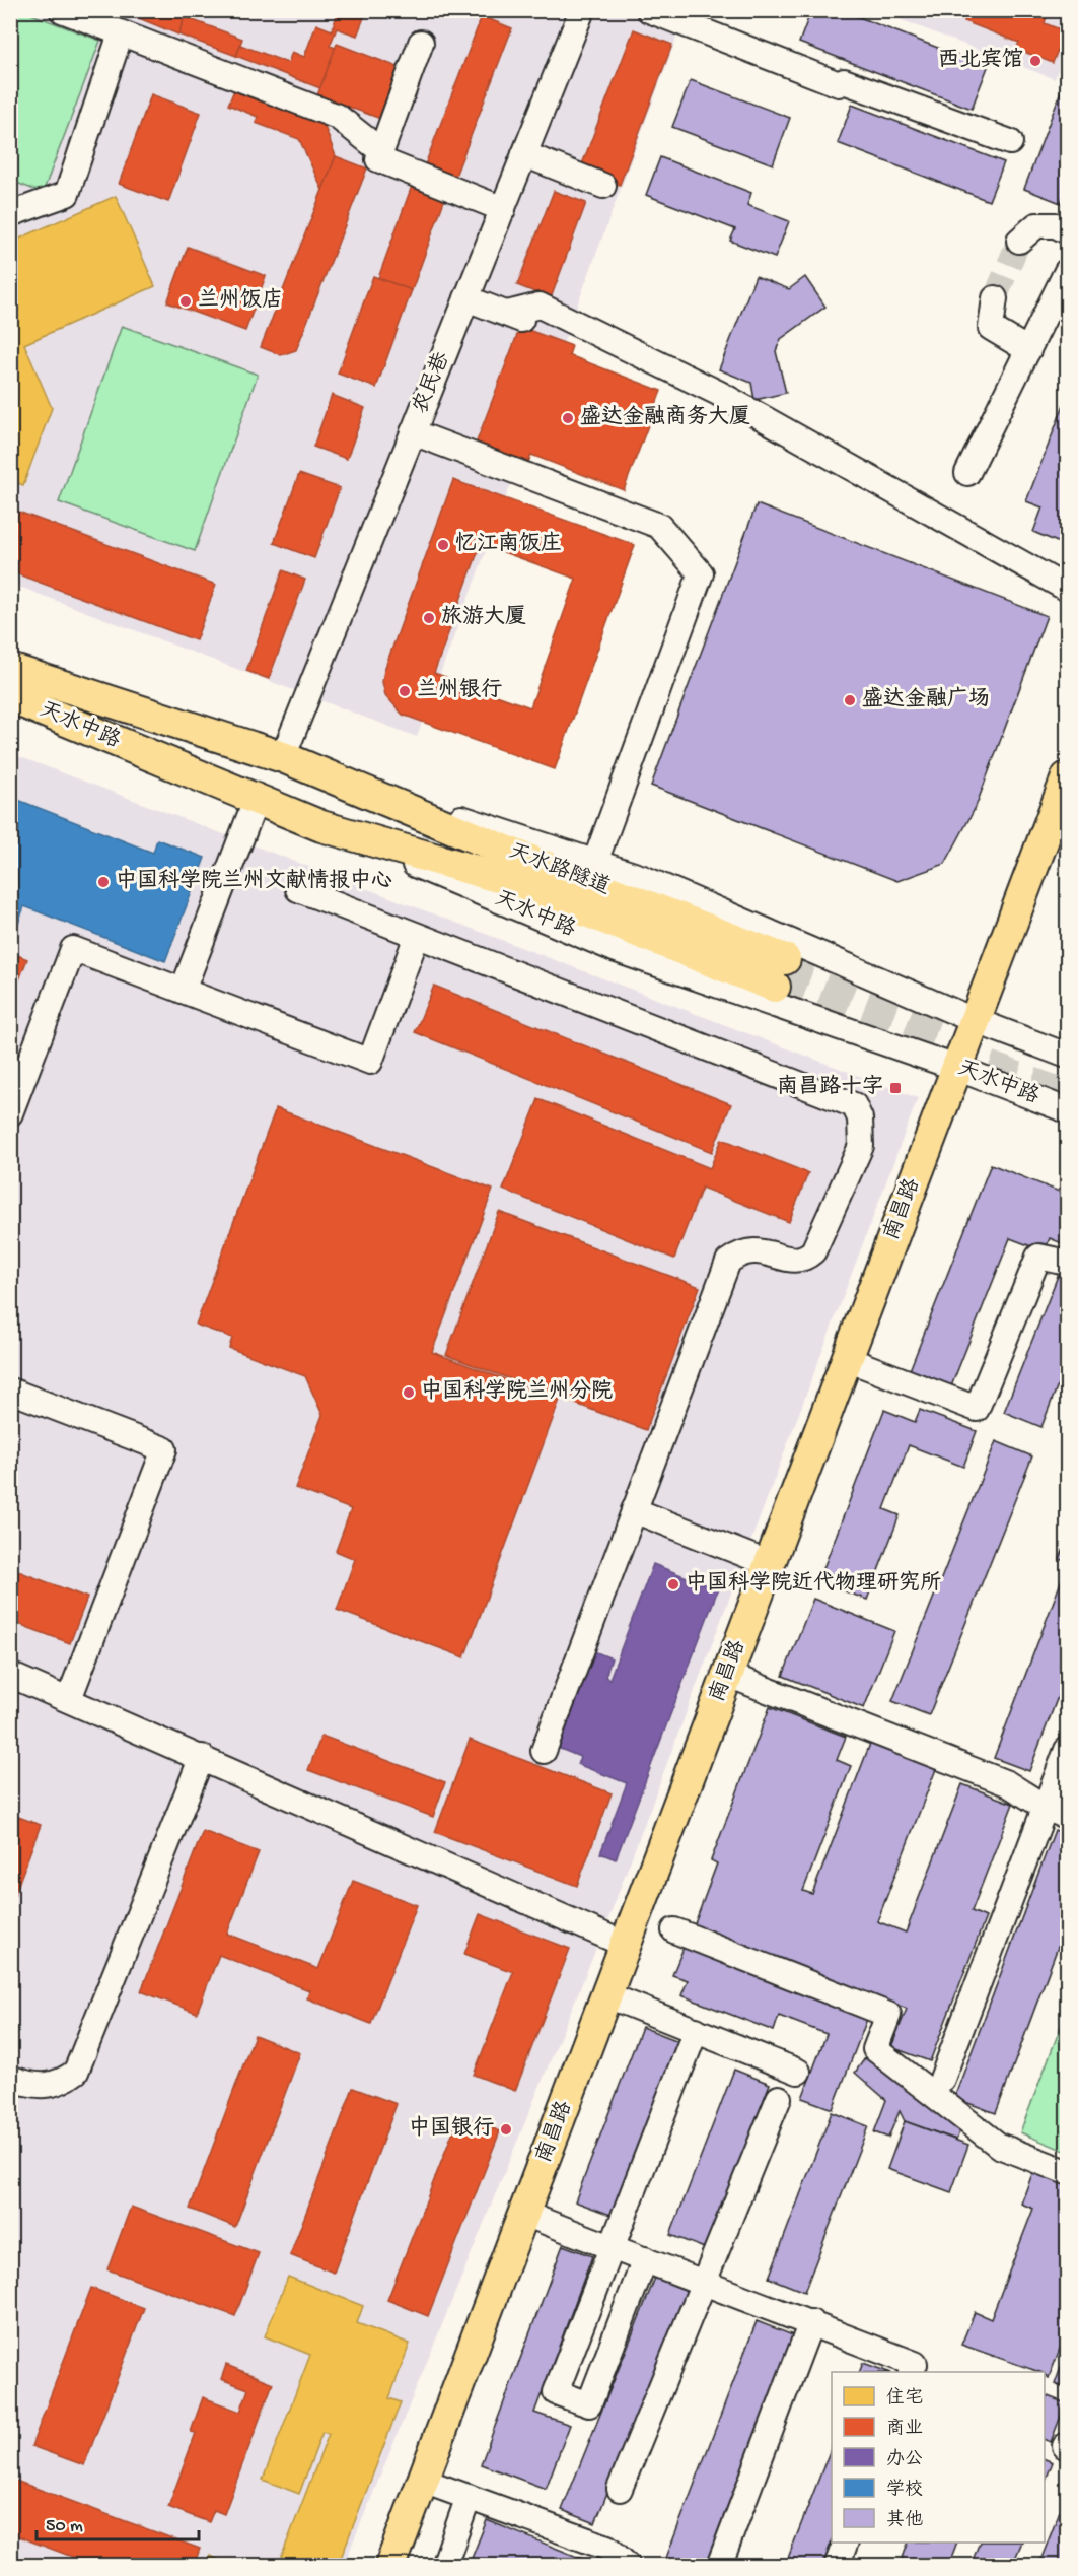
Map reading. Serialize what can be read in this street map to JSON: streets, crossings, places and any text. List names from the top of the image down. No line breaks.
{"streets":{"main road":["天水中路","天水路隧道","南昌路"],"street":["农民巷"]},"crossings":[["农民巷","天水中路"],["天水中路","天水路隧道"],["天水中路","南昌路"]],"places":{"other":["西北宾馆","兰州饭店","盛达金融商务大厦","忆江南饭庄","旅游大厦","兰州银行","盛达金融广场","中国科学院兰州文献情报中心","中国科学院兰州分院","中国科学院近代物理研究所","中国银行"],"transit":["南昌路十字"]},"legend":["住宅","商业","办公","学校","其他"],"scale_bar":"50 m"}
